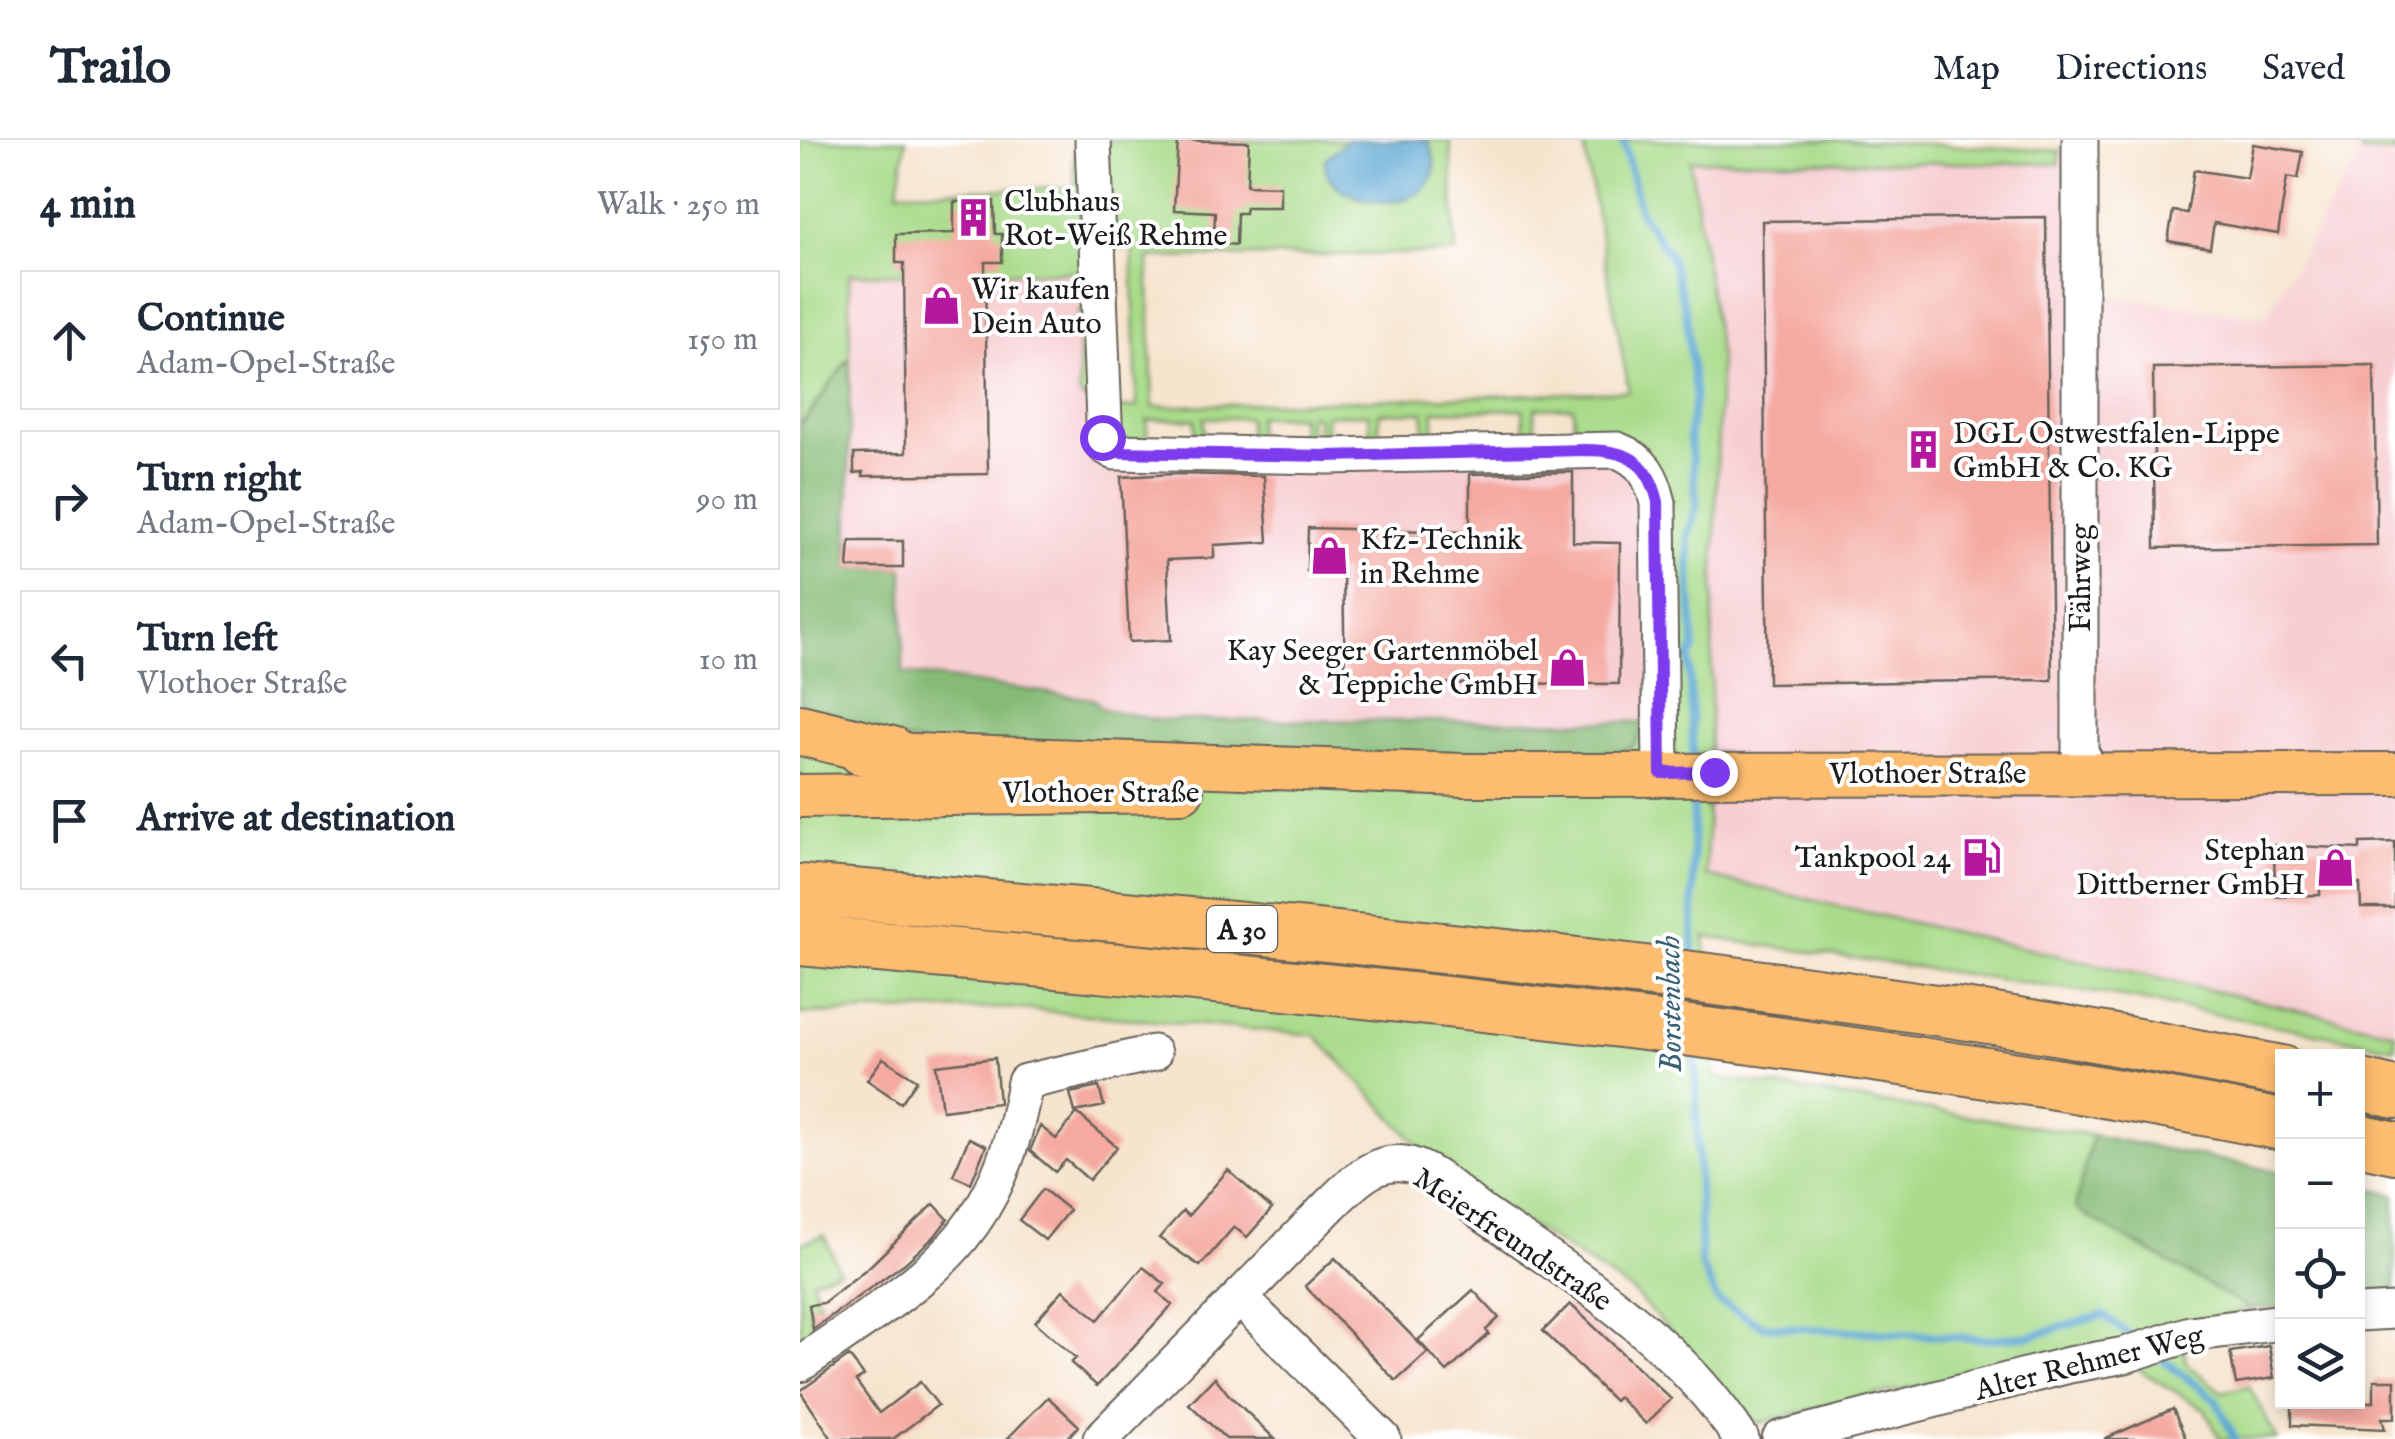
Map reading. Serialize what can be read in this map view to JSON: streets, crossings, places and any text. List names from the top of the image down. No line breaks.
{"streets":{"highway":["A 30"],"main road":["Vlothoer Straße"],"street":["Fährweg","Meierfreundstraße","Alter Rehmer Weg"]},"crossings":[["Fährweg","Vlothoer Straße"]],"water":["Borstenbach"],"places":{"building":["Clubhaus Rot-Weiß Rehme","DGL Ostwestfalen-Lippe GmbH & Co. KG"],"shop":["Wir kaufen Dein Auto","Kfz-Technik in Rehme","Kay Seeger Gartenmöbel & Teppiche GmbH","Stephan Dittberner GmbH"],"fuel station":["Tankpool 24"]},"page":{"header":"Trailo","nav":["Map","Directions","Saved"],"heading":["4 min","Walk · 250 m"],"list":[["Continue","Adam-Opel-Straße","150 m"],["Turn right","Adam-Opel-Straße","90 m"],["Turn left","Vlothoer Straße","10 m"],"Arrive at destination"],"map_buttons":["+","−"]}}
